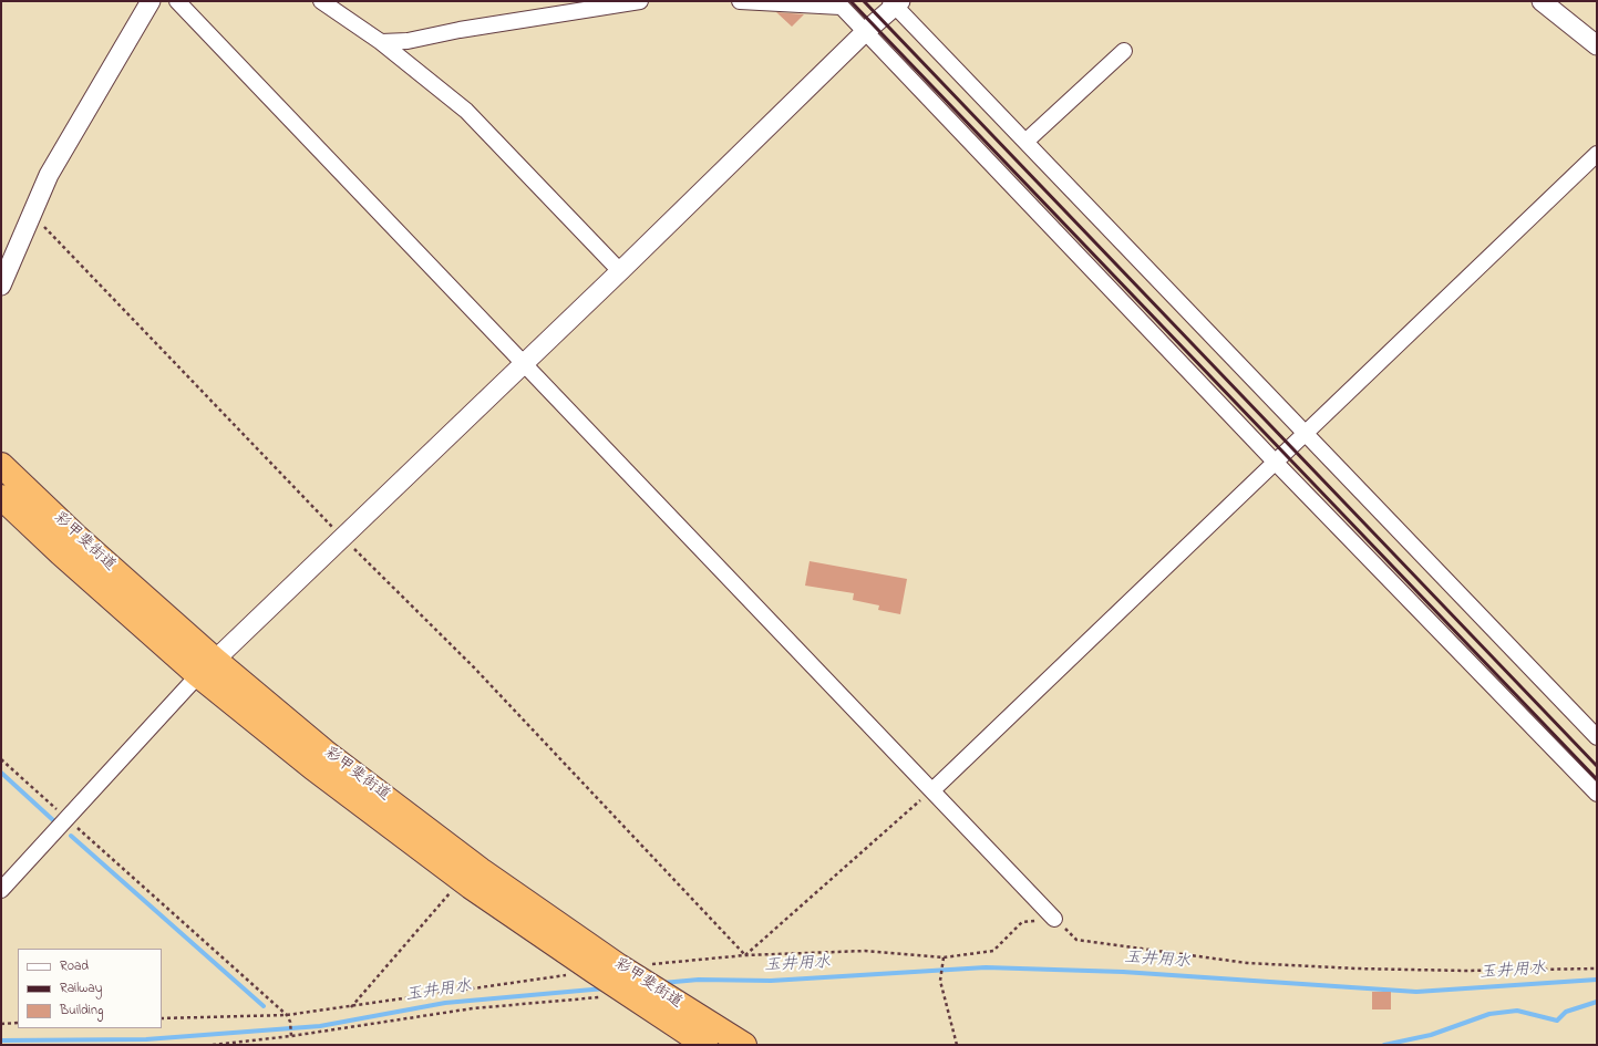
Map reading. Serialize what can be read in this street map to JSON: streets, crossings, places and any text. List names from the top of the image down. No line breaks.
{"streets":{"highway":["彩甲斐街道"]},"water":["玉井用水"],"legend":["Road","Railway","Building"]}
